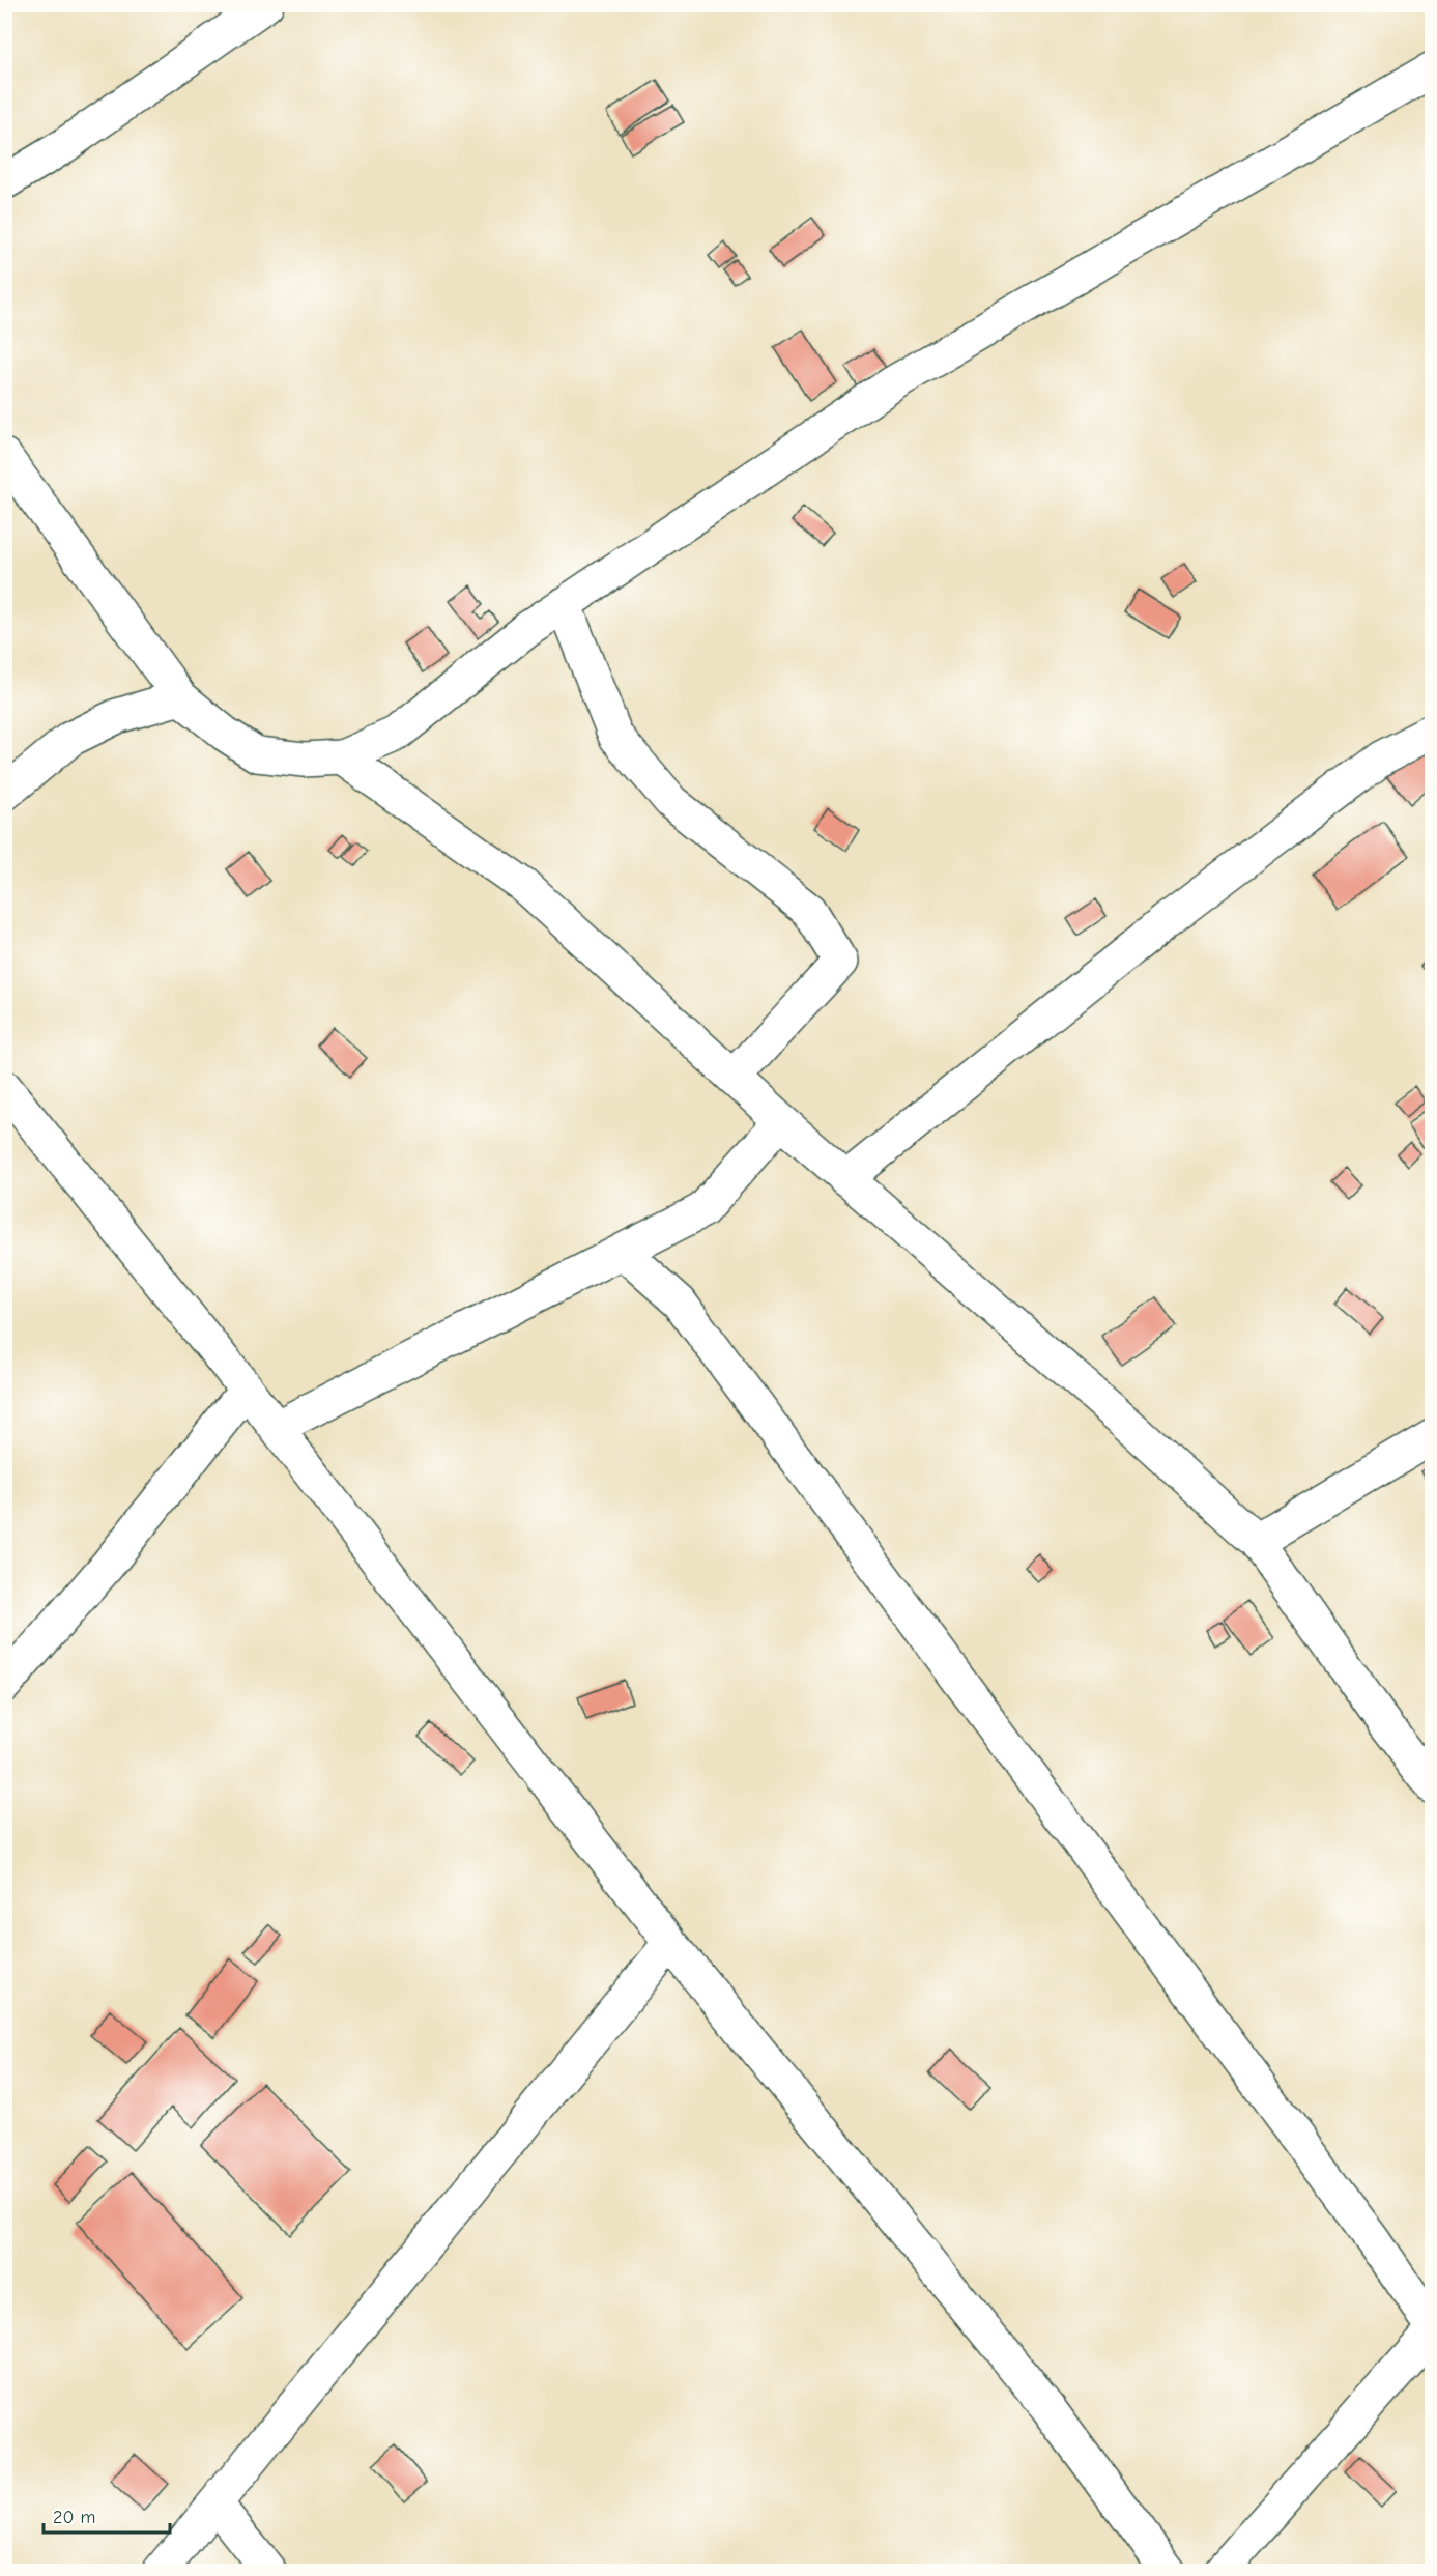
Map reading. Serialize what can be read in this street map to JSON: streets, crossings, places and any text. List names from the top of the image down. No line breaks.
{"scale_bar":"20 m"}
